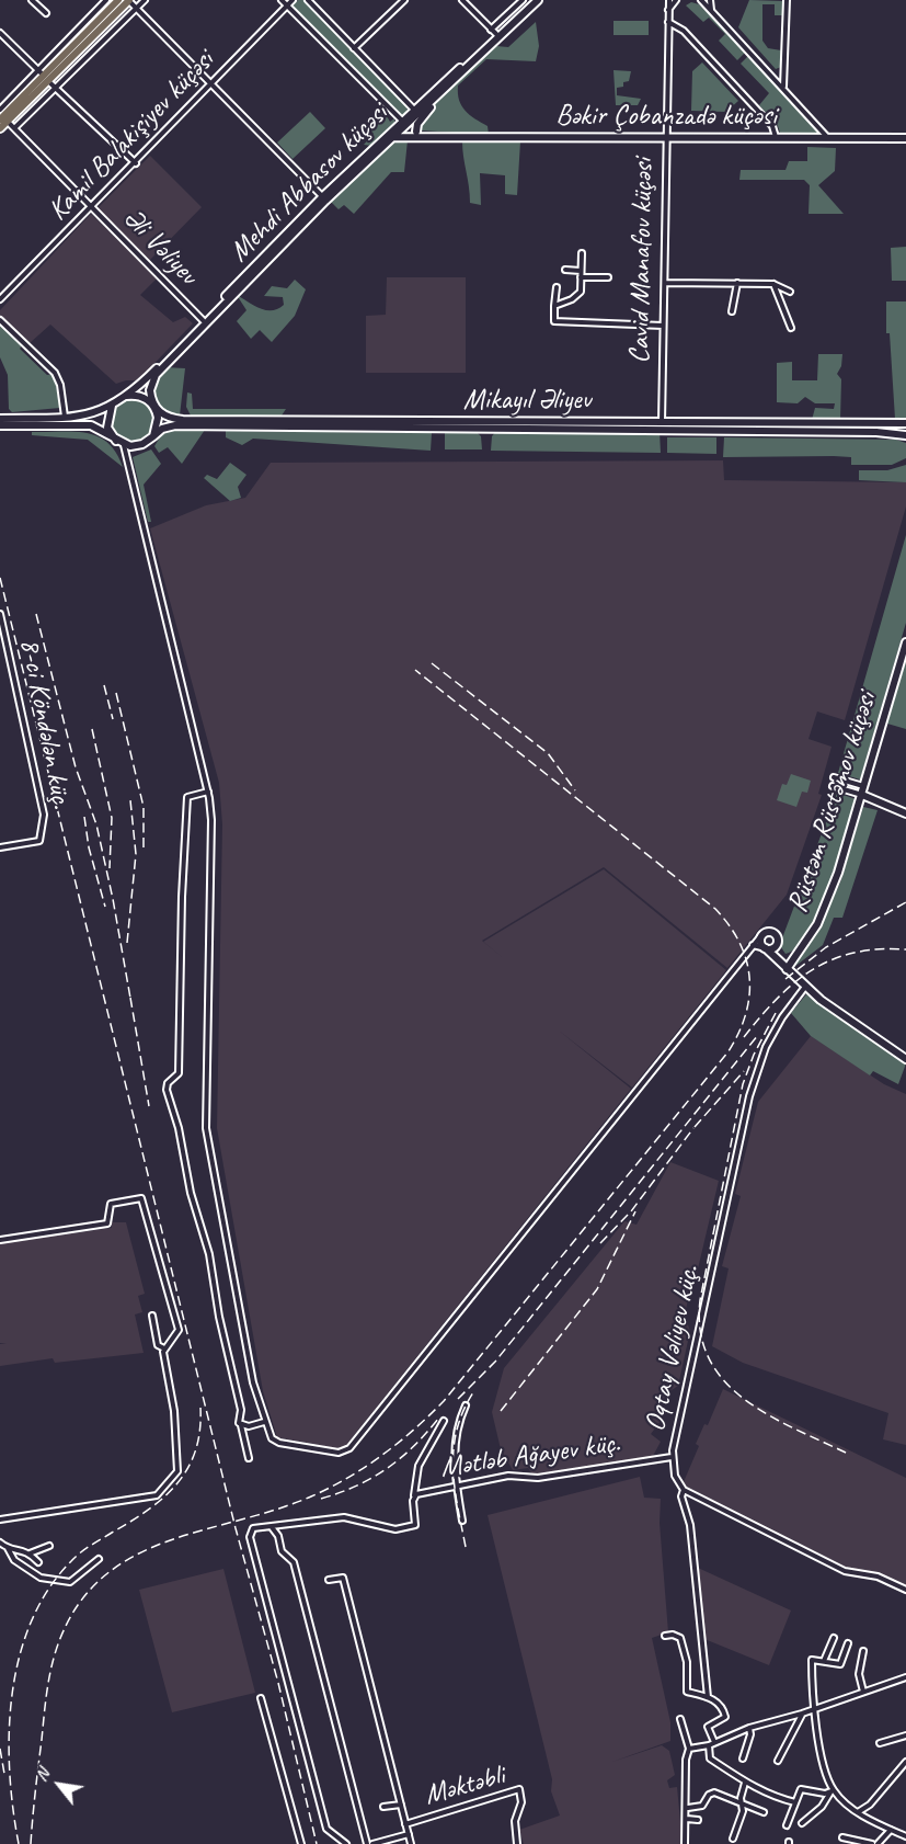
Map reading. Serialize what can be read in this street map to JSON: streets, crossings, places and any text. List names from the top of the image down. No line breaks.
{"streets":{"street":["Bəkir Çobanzadə küçəsi","Kamil Balakişiyev küçəsi","Mehdi Abbasov küçəsi","Əli Vəliyev","Cavid Manafov küçəsi","Mikayıl Əliyev","8-ci Köndələn küç.","Rüstəm Rüstəmov küçəsi","Oqtay Vəliyev küç.","Mətləb Ağayev küç.","Məktəbli"]},"crossings":[["Bəkir Çobanzadə küçəsi","Mehdi Abbasov küçəsi"],["Bəkir Çobanzadə küçəsi","Cavid Manafov küçəsi"],["Kamil Balakişiyev küçəsi","Əli Vəliyev"],["Mehdi Abbasov küçəsi","Əli Vəliyev"],["Mehdi Abbasov küçəsi","Mikayıl Əliyev"],["Cavid Manafov küçəsi","Mikayıl Əliyev"],["Oqtay Vəliyev küç.","Mətləb Ağayev küç."]],"north":"top left"}
